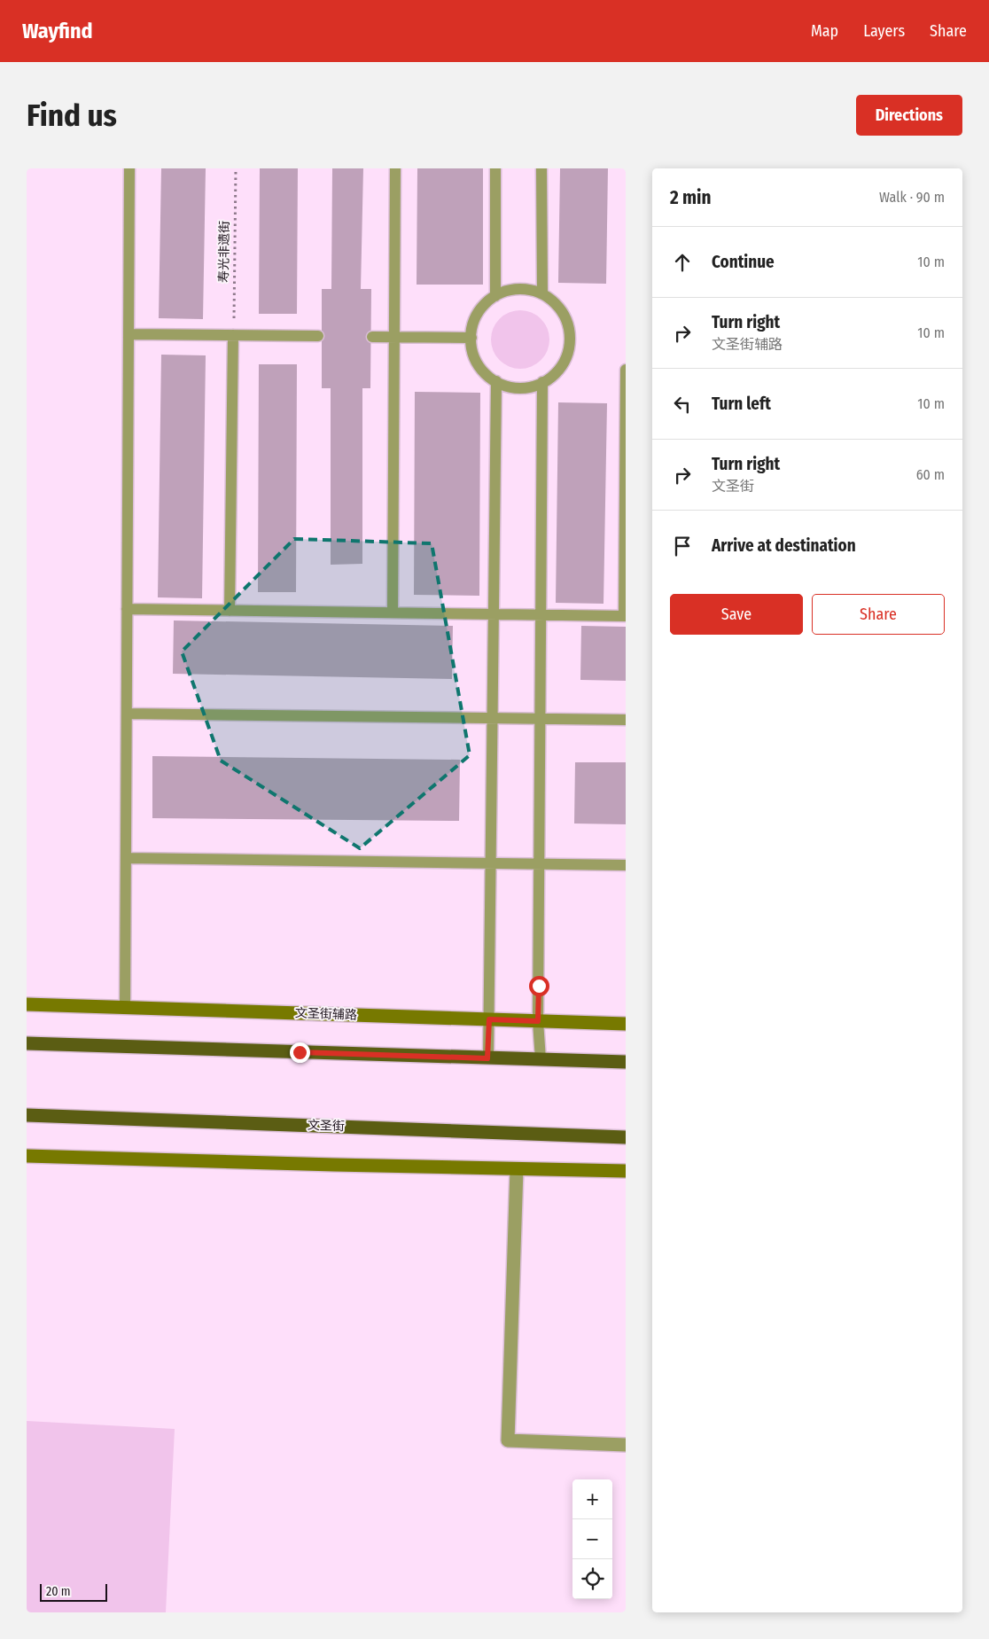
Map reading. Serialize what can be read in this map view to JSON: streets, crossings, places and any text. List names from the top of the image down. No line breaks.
{"streets":{"main road":["文圣街"],"street":["文圣街辅路"],"path":["寿光非遗街"]},"scale_bar":"20 m","page":{"header":"Wayfind","nav":["Map","Layers","Share"],"buttons":["Directions",["Save","Share"]],"title":"Find us","heading":["2 min","Walk · 90 m"],"list":[["Continue","10 m"],["Turn right","文圣街辅路","10 m"],["Turn left","10 m"],["Turn right","文圣街","60 m"],"Arrive at destination"],"map_buttons":["+","−"],"scale":"20 m"}}
